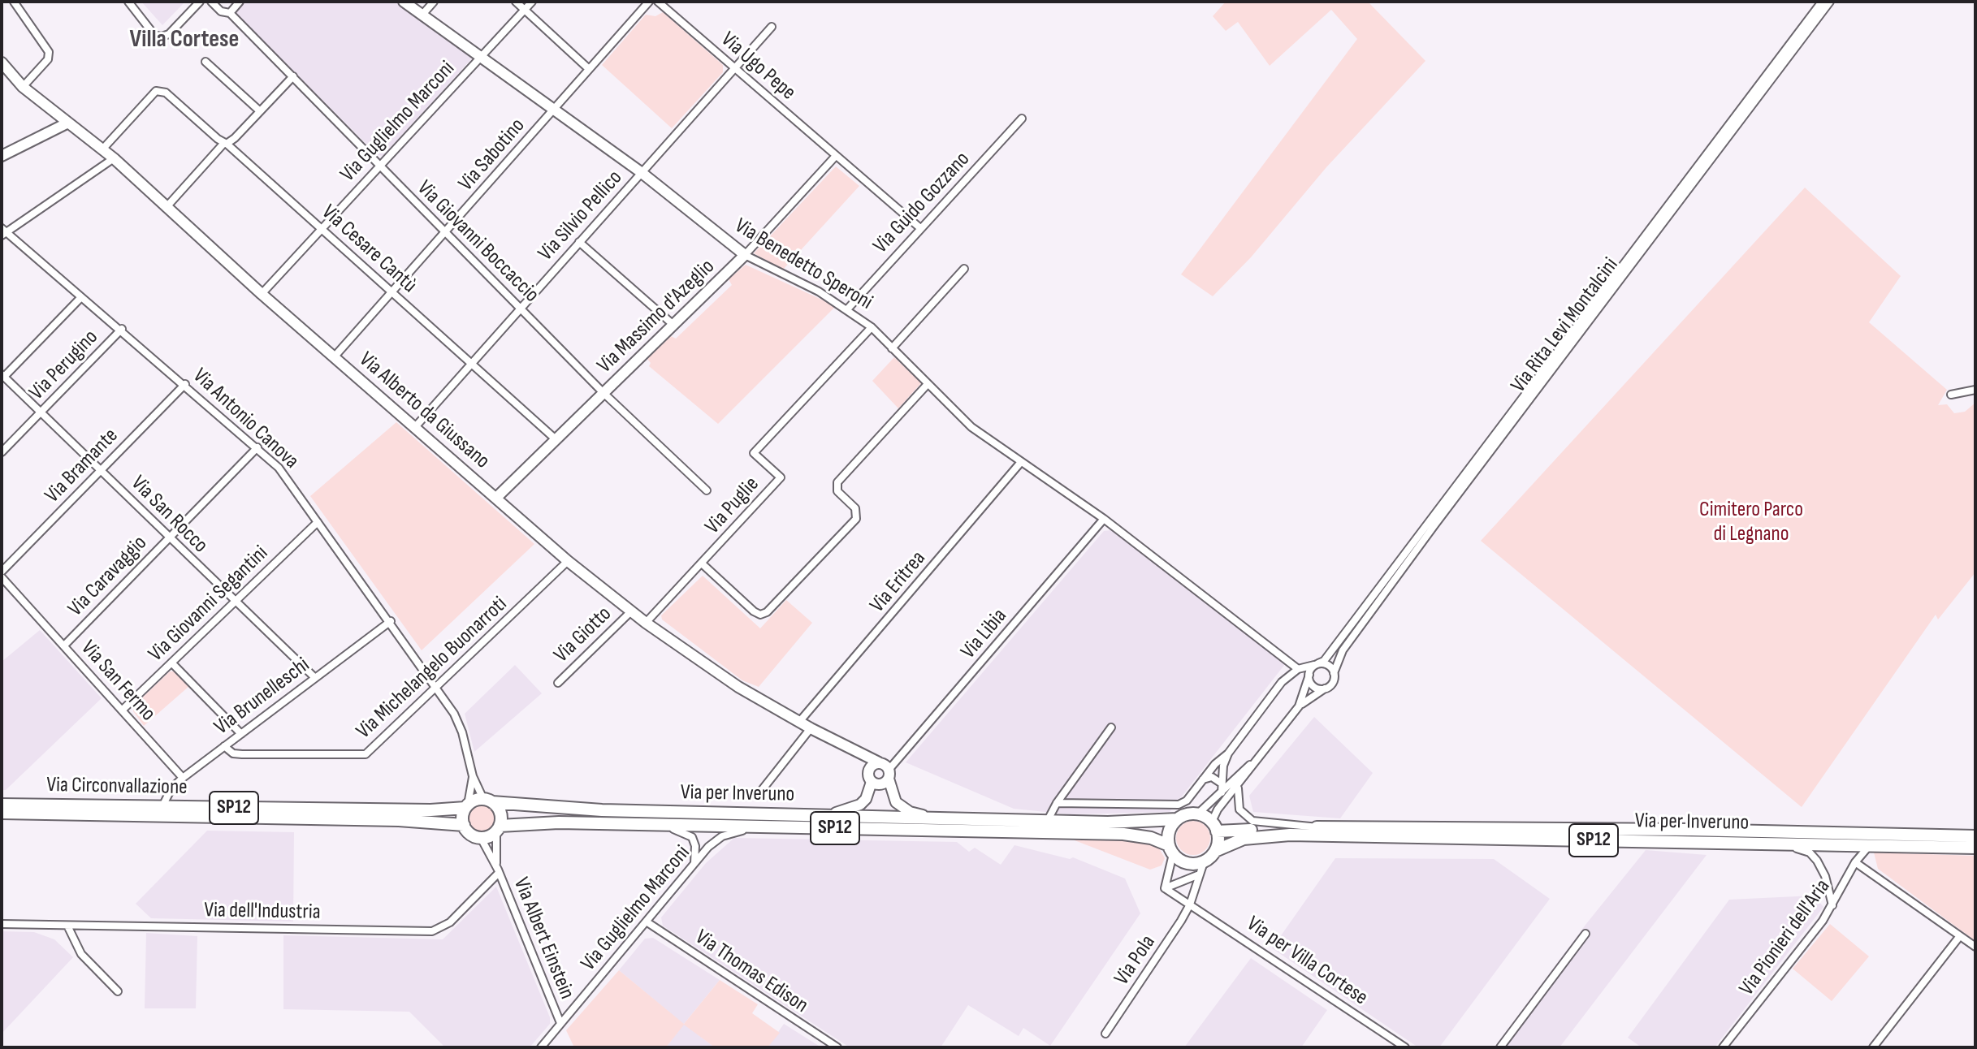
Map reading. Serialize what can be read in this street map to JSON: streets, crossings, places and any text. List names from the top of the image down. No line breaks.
{"streets":{"main road":["Via Circonvallazione","Via per Inveruno","SP12"],"street":["Via Ugo Pepe","Via Guglielmo Marconi","Via Sabotino","Via Guido Gozzano","Via Silvio Pellico","Via Giovanni Boccaccio","Via Cesare Cantù","Via Benedetto Speroni","Via Massimo d'Azeglio","Via Rita Levi Montalcini","Via Perugino","Via Alberto da Giussano","Via Antonio Canova","Via Bramante","Via Puglie","Via San Rocco","Via Caravaggio","Via Eritrea","Via Giovanni Segantini","Via Libia","Via Giotto","Via Michelangelo Buonarroti","Via San Fermo","Via Brunelleschi","Via dell'Industria","Via Pionieri dell'Aria","Via Albert Einstein","Via Pola","Via per Villa Cortese","Via Thomas Edison"]},"crossings":[["Via Ugo Pepe","Via Guido Gozzano"],["Via Ugo Pepe","Via Silvio Pellico"],["Via Ugo Pepe","Via Massimo d'Azeglio"],["Via Guglielmo Marconi","Via Giovanni Boccaccio"],["Via Guglielmo Marconi","Via Cesare Cantù"],["Via Guglielmo Marconi","Via Benedetto Speroni"],["Via Guglielmo Marconi","Via Alberto da Giussano"],["Via Guglielmo Marconi","Via per Inveruno"],["Via Guglielmo Marconi","Via Albert Einstein"],["Via Guglielmo Marconi","Via Thomas Edison"],["Via Sabotino","Via Giovanni Boccaccio"],["Via Sabotino","Via Cesare Cantù"],["Via Sabotino","Via Benedetto Speroni"],["Via Sabotino","Via Alberto da Giussano"],["Via Guido Gozzano","Via Benedetto Speroni"],["Via Silvio Pellico","Via Giovanni Boccaccio"],["Via Silvio Pellico","Via Cesare Cantù"],["Via Silvio Pellico","Via Benedetto Speroni"],["Via Silvio Pellico","Via Alberto da Giussano"],["Via Giovanni Boccaccio","Via Massimo d'Azeglio"],["Via Cesare Cantù","Via Massimo d'Azeglio"],["Via Cesare Cantù","Via Alberto da Giussano"],["Via Benedetto Speroni","Via Massimo d'Azeglio"],["Via Benedetto Speroni","Via Puglie"],["Via Benedetto Speroni","Via Eritrea"],["Via Benedetto Speroni","Via Libia"],["Via Massimo d'Azeglio","Via Alberto da Giussano"],["Via Perugino","Via Antonio Canova"],["Via Perugino","Via San Rocco"],["Via Alberto da Giussano","Via Puglie"],["Via Alberto da Giussano","Via Eritrea"],["Via Alberto da Giussano","Via Libia"],["Via Alberto da Giussano","Via Giotto"],["Via Alberto da Giussano","Via Michelangelo Buonarroti"],["Via Antonio Canova","Via Bramante"],["Via Antonio Canova","Via Caravaggio"],["Via Antonio Canova","Via Giovanni Segantini"],["Via Antonio Canova","Via Michelangelo Buonarroti"],["Via Antonio Canova","Via Brunelleschi"],["Via Antonio Canova","Via Circonvallazione"],["Via Antonio Canova","Via per Inveruno"],["Via Antonio Canova","Via Albert Einstein"],["Via Bramante","Via San Rocco"],["Via San Rocco","Via Caravaggio"],["Via San Rocco","Via Giovanni Segantini"],["Via San Rocco","Via Brunelleschi"],["Via Caravaggio","Via San Fermo"],["Via Giovanni Segantini","Via San Fermo"],["Via Michelangelo Buonarroti","Via Brunelleschi"],["Via San Fermo","Via Brunelleschi"],["Via Brunelleschi","Via Circonvallazione"],["Via Circonvallazione","Via per Inveruno"],["Via Circonvallazione","Via Albert Einstein"],["Via per Inveruno","Via Pionieri dell'Aria"],["Via per Inveruno","Via Albert Einstein"],["Via dell'Industria","Via Albert Einstein"],["Via Pola","Via per Villa Cortese"]],"districts":["Villa Cortese"],"parks":["Cimitero Parco di Legnano"]}
